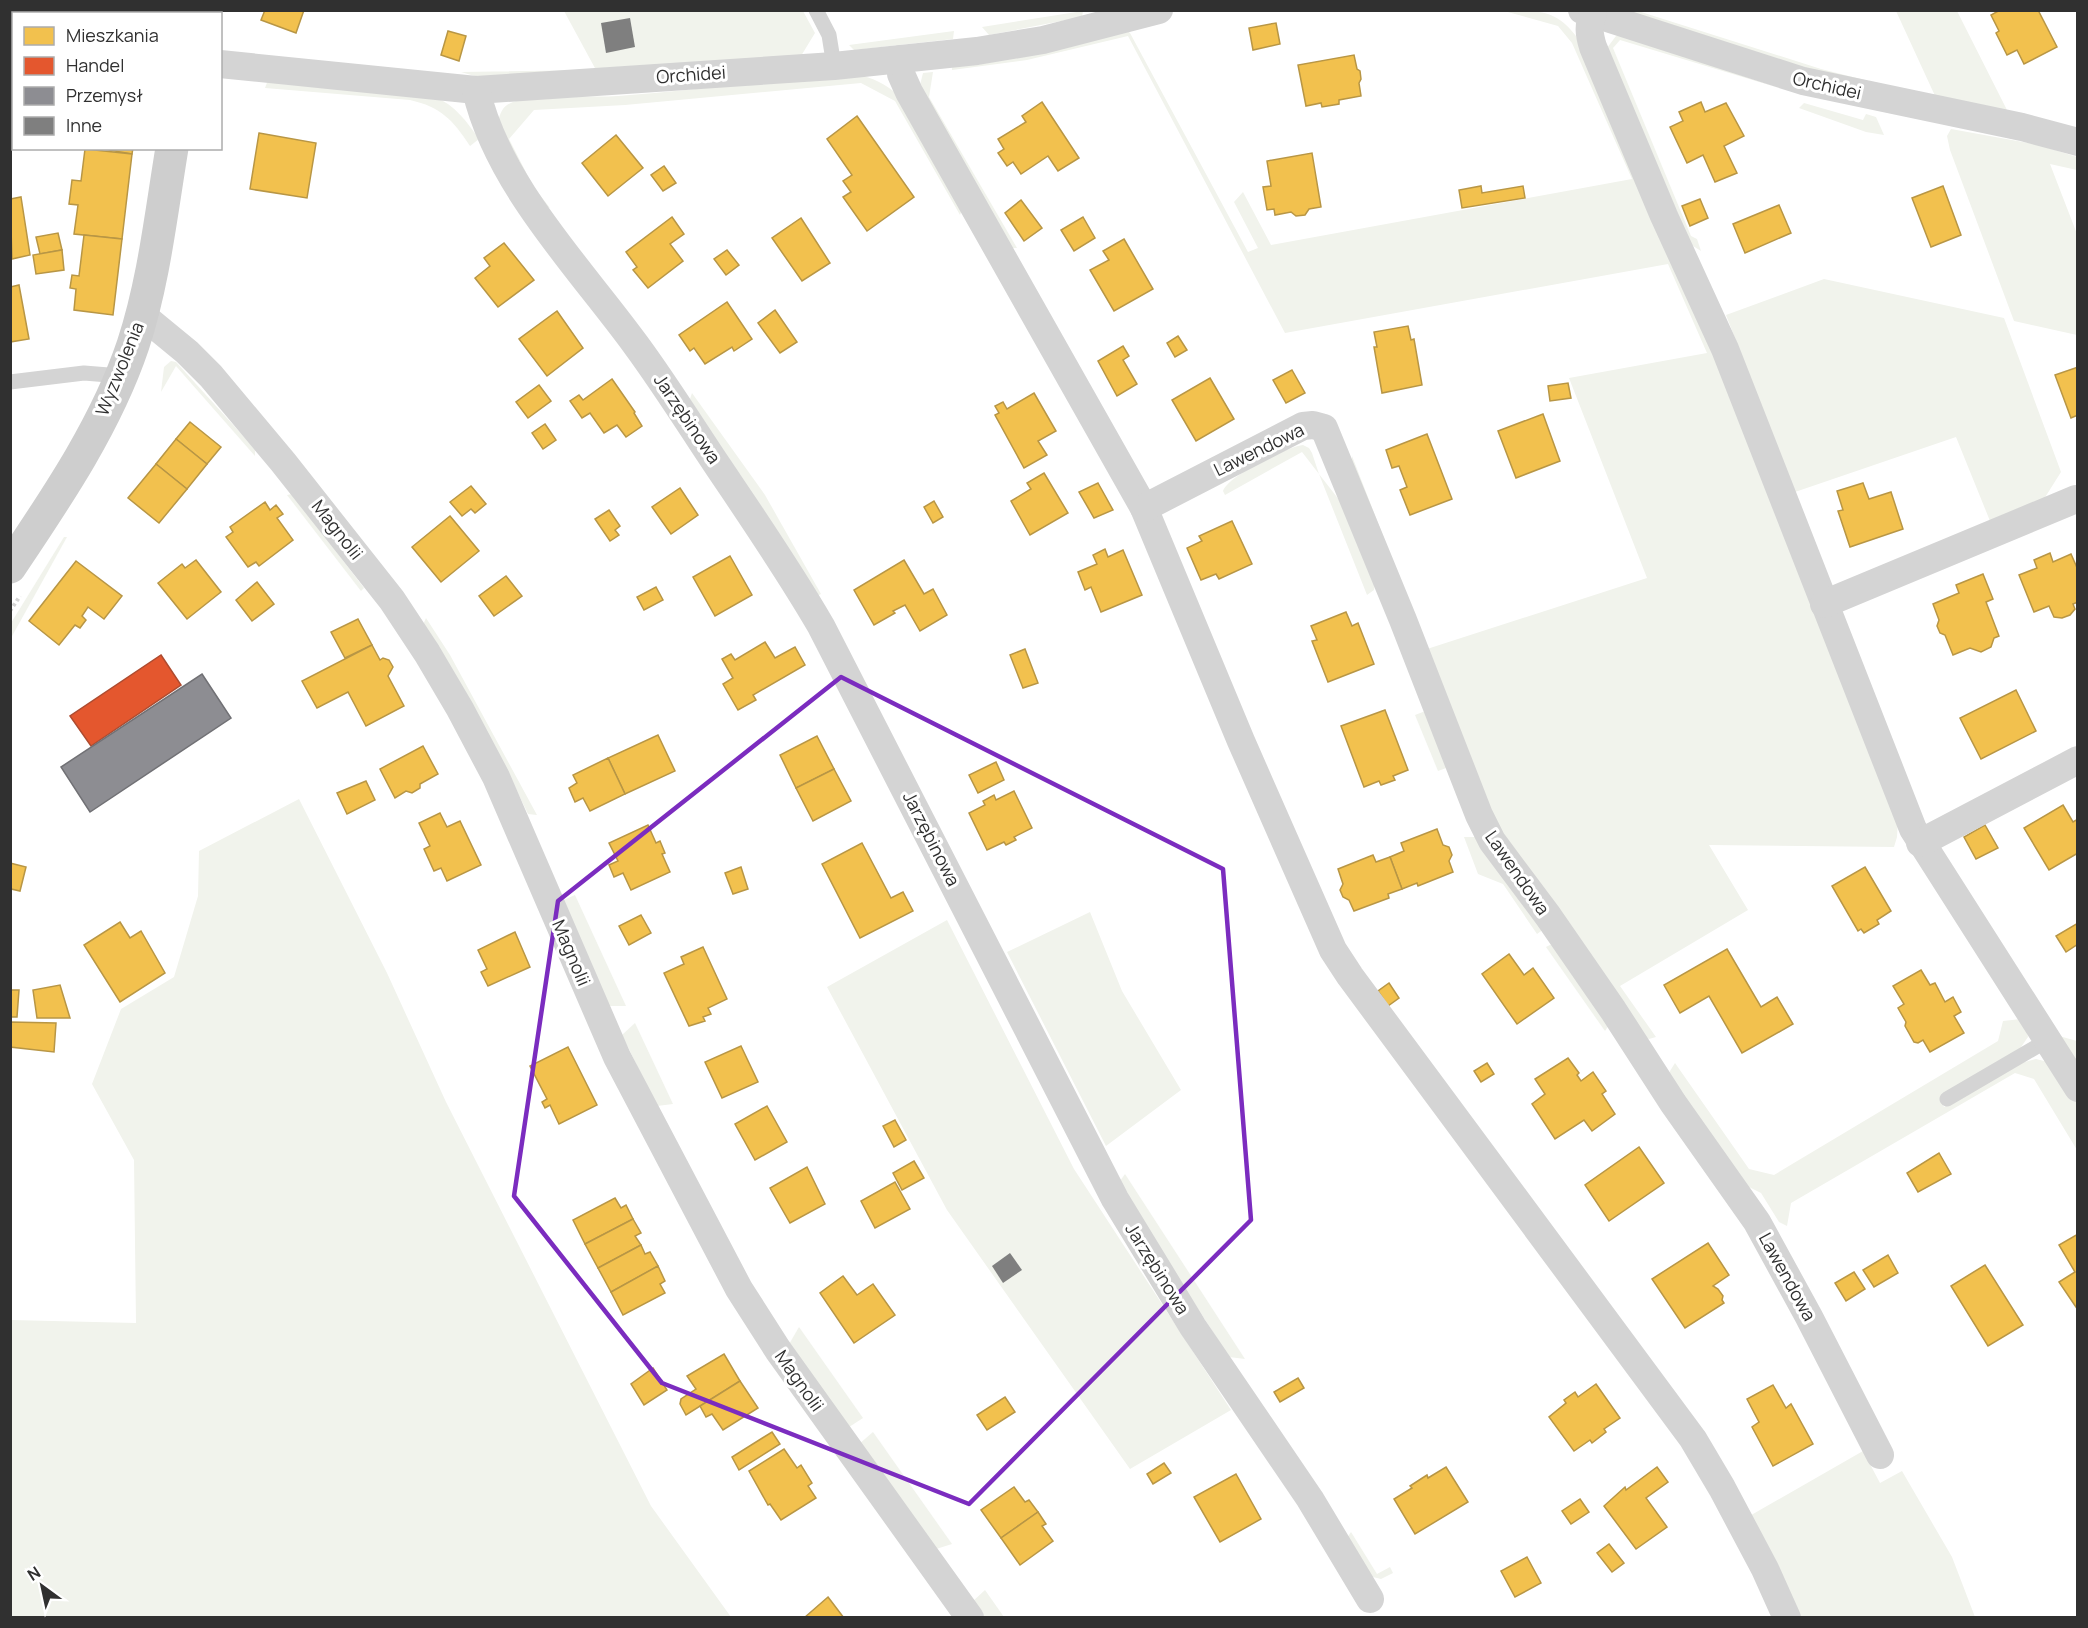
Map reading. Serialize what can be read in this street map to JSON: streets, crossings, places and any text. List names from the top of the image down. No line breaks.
{"streets":{"street":["Orchidei","Wyzwolenia","Jarzębinowa","Lawendowa","Magnolii"]},"crossings":[["Orchidei","Jarzębinowa"],["Wyzwolenia","Magnolii"]],"legend":["Mieszkania","Handel","Przemysł","Inne"],"north":"top left"}
